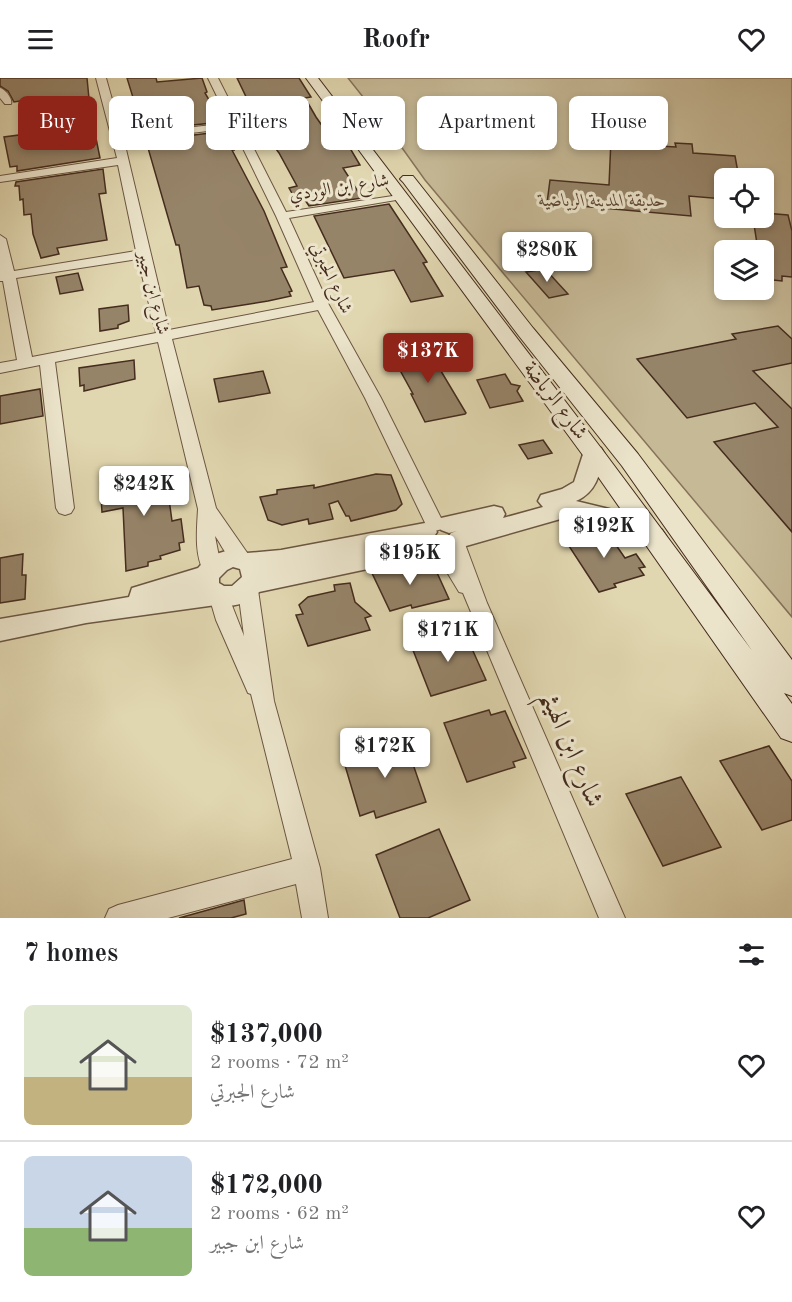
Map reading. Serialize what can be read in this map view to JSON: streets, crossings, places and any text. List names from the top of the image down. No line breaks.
{"streets":{"main road":["شارع الرياضة"],"street":["شارع ابن الوردي","شارع الجبرتي","شارع ابن جبير","شارع ابن الهيثم"]},"crossings":[["شارع ابن الوردي","شارع الجبرتي"],["شارع ابن الوردي","شارع الرياضة"],["شارع الجبرتي","شارع ابن الهيثم"]],"parks":["حديقة المدينة الرياضية"],"page":{"header":"Roofr","chip":["Buy","Rent","Filters","New","Apartment","House"],"price":["$280K","$137K","$242K","$192K","$195K","$171K","$172K"],"heading":"7 homes","list":[{"name":"$137,000","note":"2 rooms · 72 m² · شارع الجبرتي"},{"name":"$172,000","note":"2 rooms · 62 m² · شارع ابن جبير"}]}}
